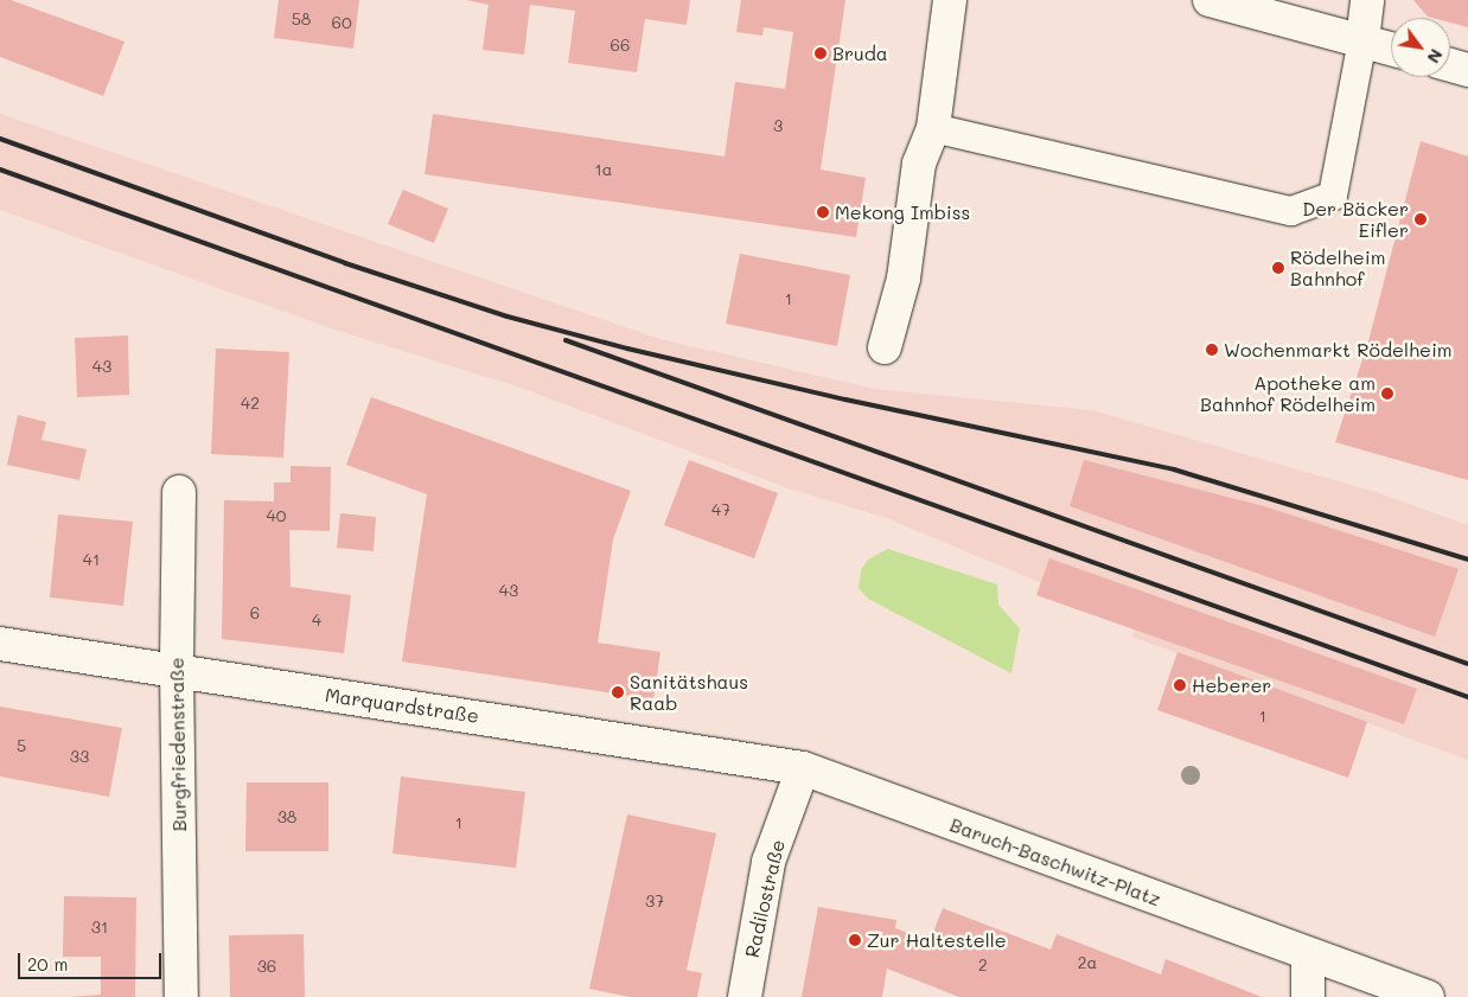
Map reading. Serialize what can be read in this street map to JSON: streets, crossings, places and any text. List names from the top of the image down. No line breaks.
{"streets":{"street":["Marquardstraße","Burgfriedenstraße","Baruch-Baschwitz-Platz","Radilostraße"]},"crossings":[["Marquardstraße","Burgfriedenstraße"],["Marquardstraße","Baruch-Baschwitz-Platz"],["Marquardstraße","Radilostraße"],["Baruch-Baschwitz-Platz","Radilostraße"]],"places":["Bruda","Mekong Imbiss","Der Bäcker Eifler","Rödelheim Bahnhof","Wochenmarkt Rödelheim","Apotheke am Bahnhof Rödelheim","Heberer","Sanitätshaus Raab","Zur Haltestelle"],"house_numbers":["58","60","66","3","1a","1","43","42","47","40","41","43","6","4","1","5","33","38","1","37","31","2a","2","36"],"scale_bar":"20 m","north":"bottom right"}
